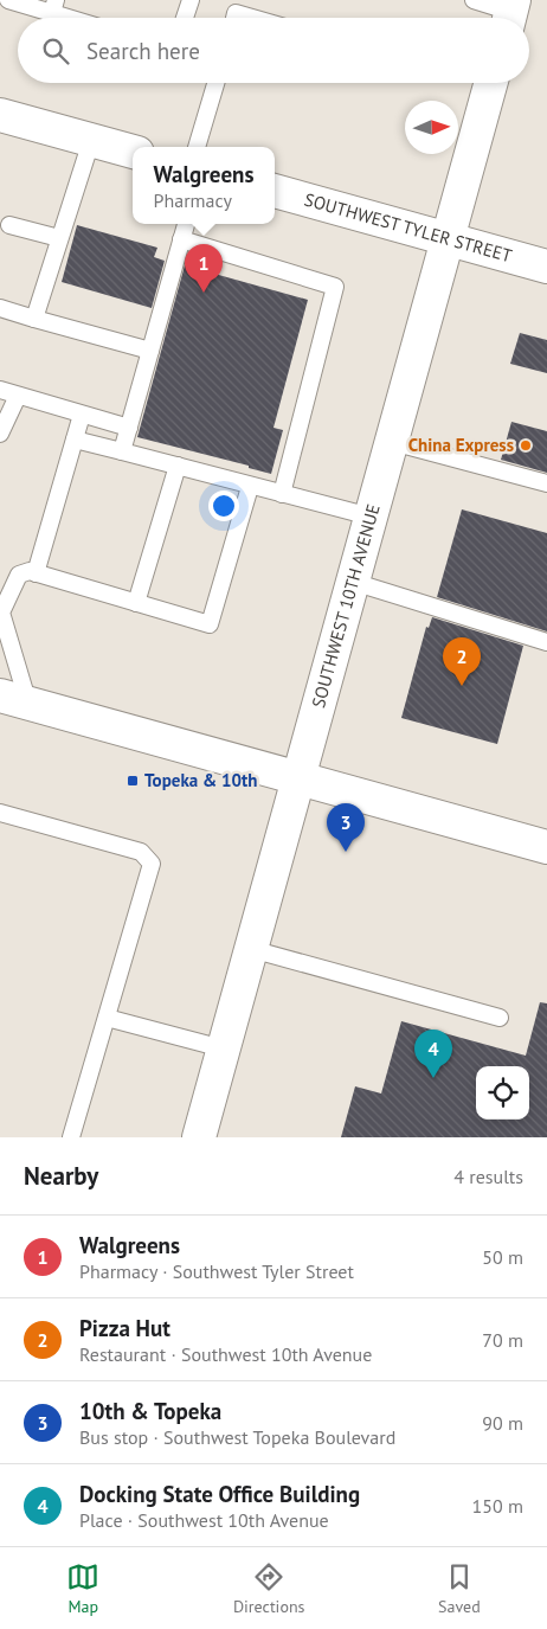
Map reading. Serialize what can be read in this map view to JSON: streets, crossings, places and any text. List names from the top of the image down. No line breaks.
{"streets":{"main road":["SOUTHWEST TYLER STREET","SOUTHWEST 10TH AVENUE"]},"crossings":[["SOUTHWEST TYLER STREET","SOUTHWEST 10TH AVENUE"]],"places":{"other":["China Express"],"transit":["Topeka & 10th"]},"north":"right","page":{"search":"Search here","popup":["Walgreens","Pharmacy"],"pins":["1","2","3","4"],"heading":["Nearby","4 results"],"list":[{"mark":"1","name":"Walgreens","note":"Pharmacy · Southwest Tyler Street","value":"50 m"},{"mark":"2","name":"Pizza Hut","note":"Restaurant · Southwest 10th Avenue","value":"70 m"},{"mark":"3","name":"10th & Topeka","note":"Bus stop · Southwest Topeka Boulevard","value":"90 m"},{"mark":"4","name":"Docking State Office Building","note":"Place · Southwest 10th Avenue","value":"150 m"}],"nav":["Map","Directions","Saved"]}}
